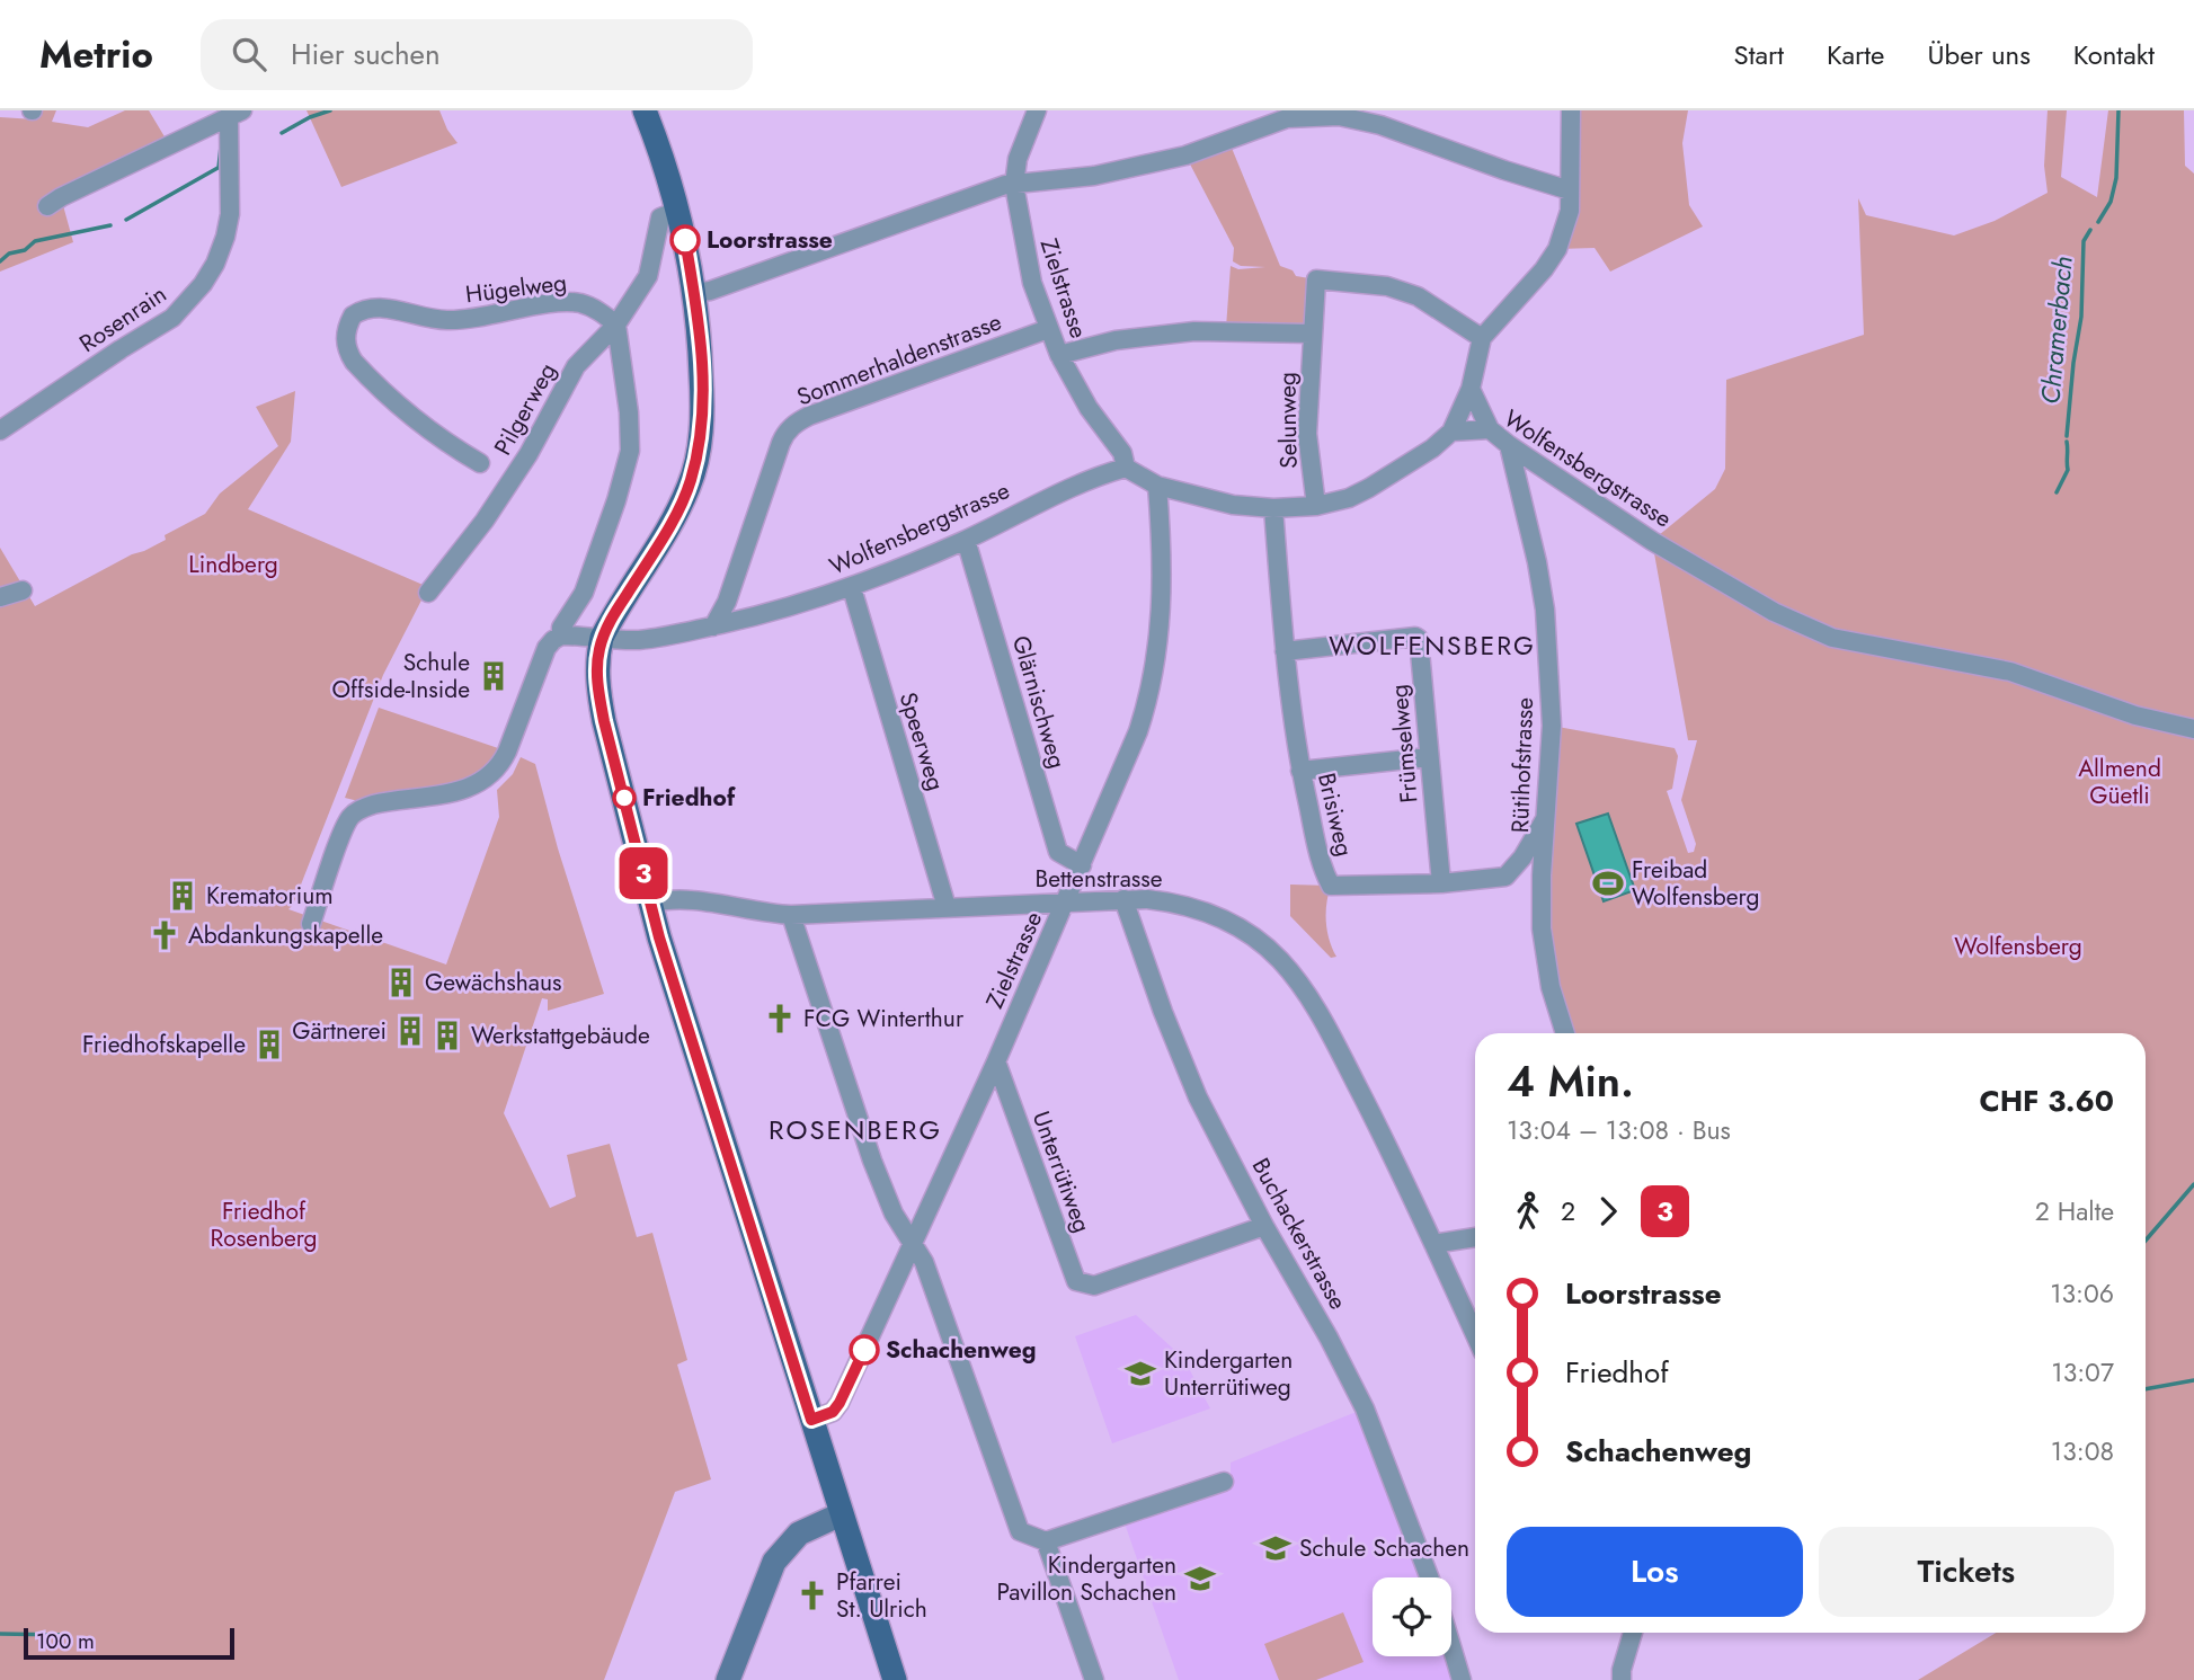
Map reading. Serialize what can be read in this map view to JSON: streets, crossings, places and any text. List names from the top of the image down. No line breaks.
{"streets":{"street":["Hügelweg","Zielstrasse","Rosenrain","Sommerhaldenstrasse","Pilgerweg","Selunweg","Wolfensbergstrasse","Glärnischweg","Speerweg","Frümselweg","Rütihofstrasse","Brisiweg","Bettenstrasse","Unterrütiweg","Buchackerstrasse"]},"crossings":[["Hügelweg","Pilgerweg"],["Zielstrasse","Sommerhaldenstrasse"],["Zielstrasse","Wolfensbergstrasse"],["Zielstrasse","Glärnischweg"],["Zielstrasse","Bettenstrasse"],["Zielstrasse","Unterrütiweg"],["Sommerhaldenstrasse","Wolfensbergstrasse"],["Wolfensbergstrasse","Glärnischweg"],["Wolfensbergstrasse","Speerweg"],["Wolfensbergstrasse","Rütihofstrasse"],["Speerweg","Bettenstrasse"],["Frümselweg","Brisiweg"],["Rütihofstrasse","Brisiweg"],["Bettenstrasse","Buchackerstrasse"],["Unterrütiweg","Buchackerstrasse"]],"districts":["WOLFENSBERG","ROSENBERG"],"water":["Chramerbach"],"parks":["Lindberg","Allmend Güetli","Wolfensberg","Friedhof Rosenberg"],"places":{"other":["Loorstrasse","Friedhof","Schachenweg"],"building":["Schule Offside-Inside","Krematorium","Gewächshaus","Gärtnerei","Werkstattgebäude","Friedhofskapelle"],"sports":["Freibad Wolfensberg"],"church":["Abdankungskapelle","FCG Winterthur","Pfarrei St. Ulrich"],"school or university":["Kindergarten Unterrütiweg","Schule Schachen","Kindergarten Pavillon Schachen"]},"lines":["bus line 3"],"scale_bar":"100 m","page":{"header":"Metrio","search":"Hier suchen","nav":["Start","Karte","Über uns","Kontakt"],"on_map":"3","heading":["4 Min.","13:04 – 13:08 · Bus","CHF 3.60"],"legs":["2","3","2 Halte"],"list":[{"name":"Loorstrasse","value":"13:06"},{"name":"Friedhof","value":"13:07"},{"name":"Schachenweg","value":"13:08"}],"buttons":["Los","Tickets"],"scale":"100 m"}}
